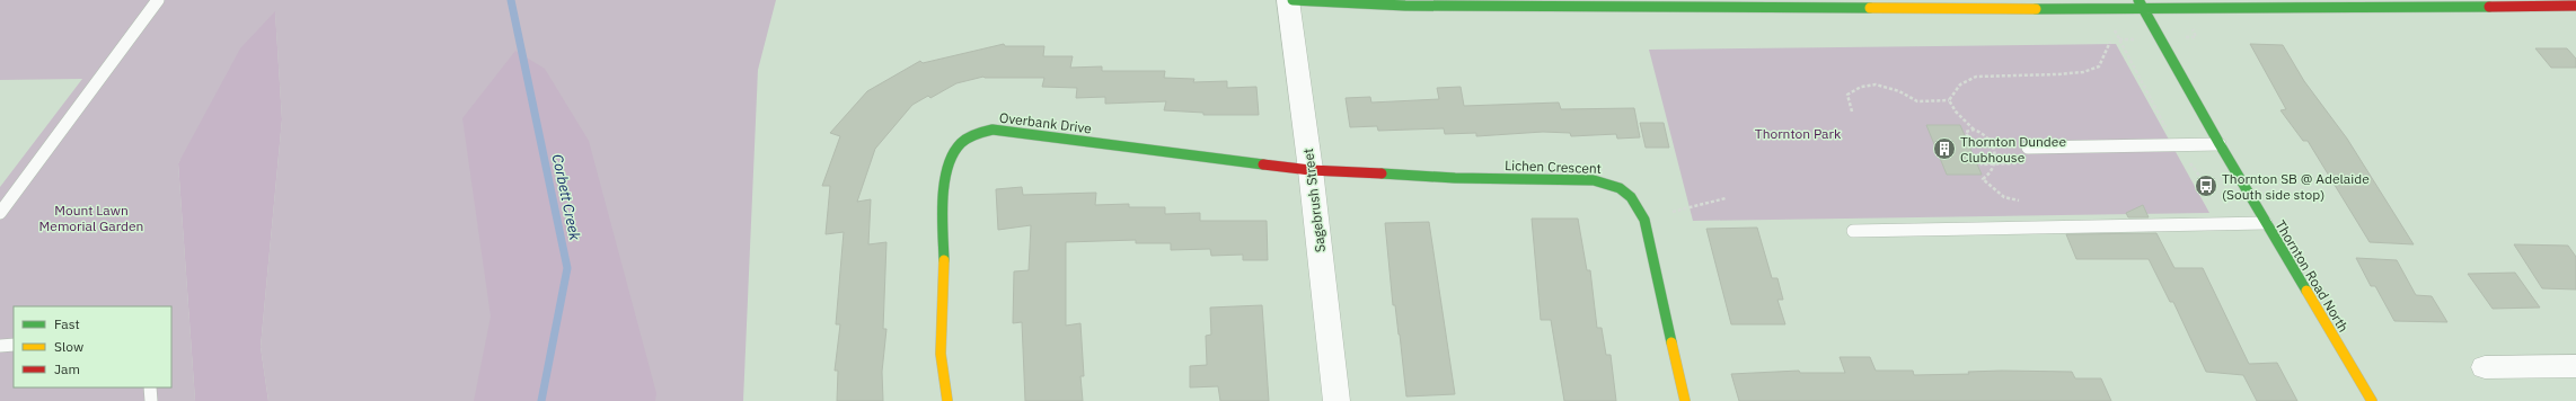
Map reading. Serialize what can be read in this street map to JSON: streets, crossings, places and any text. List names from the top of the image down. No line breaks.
{"streets":{"street":["Overbank Drive","Lichen Crescent","Sagebrush Street","Thornton Road North"]},"crossings":[["Overbank Drive","Lichen Crescent"],["Overbank Drive","Sagebrush Street"],["Lichen Crescent","Sagebrush Street"]],"water":["Corbett Creek"],"parks":["Thornton Park","Mount Lawn Memorial Garden"],"places":{"building":["Thornton Dundee Clubhouse"],"bus stop":["Thornton SB @ Adelaide (South side stop)"]},"legend":["Fast","Slow","Jam"]}
